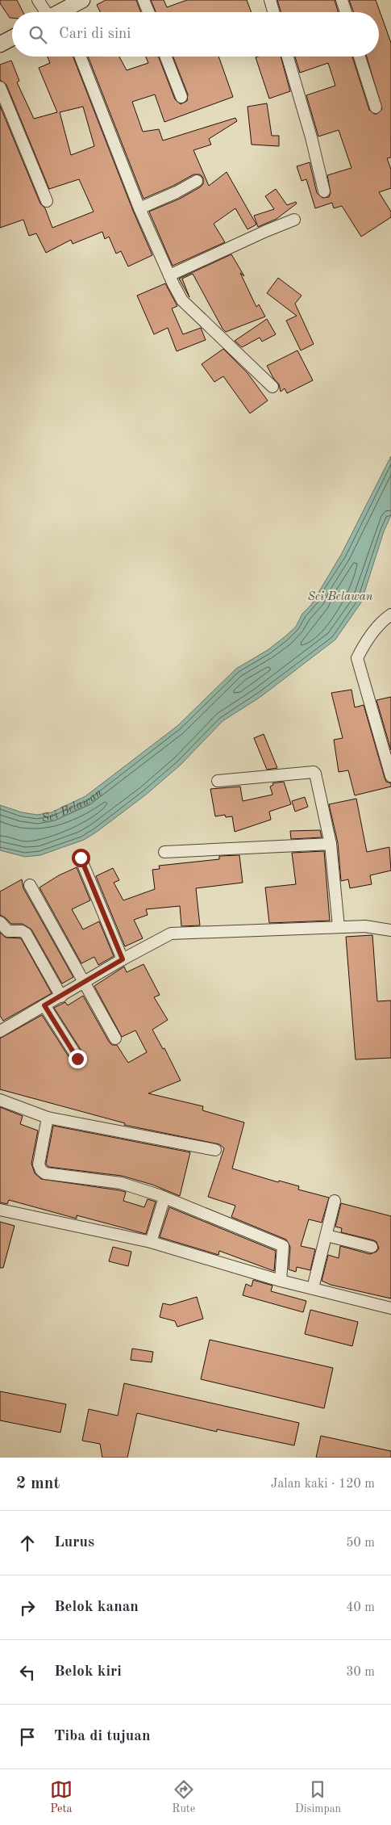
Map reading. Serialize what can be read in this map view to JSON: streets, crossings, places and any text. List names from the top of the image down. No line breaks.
{"water":["Sei Belawan"],"page":{"search":"Cari di sini","heading":["2 mnt","Jalan kaki · 120 m"],"list":[["Lurus","50 m"],["Belok kanan","40 m"],["Belok kiri","30 m"],"Tiba di tujuan"],"nav":["Peta","Rute","Disimpan"]}}
